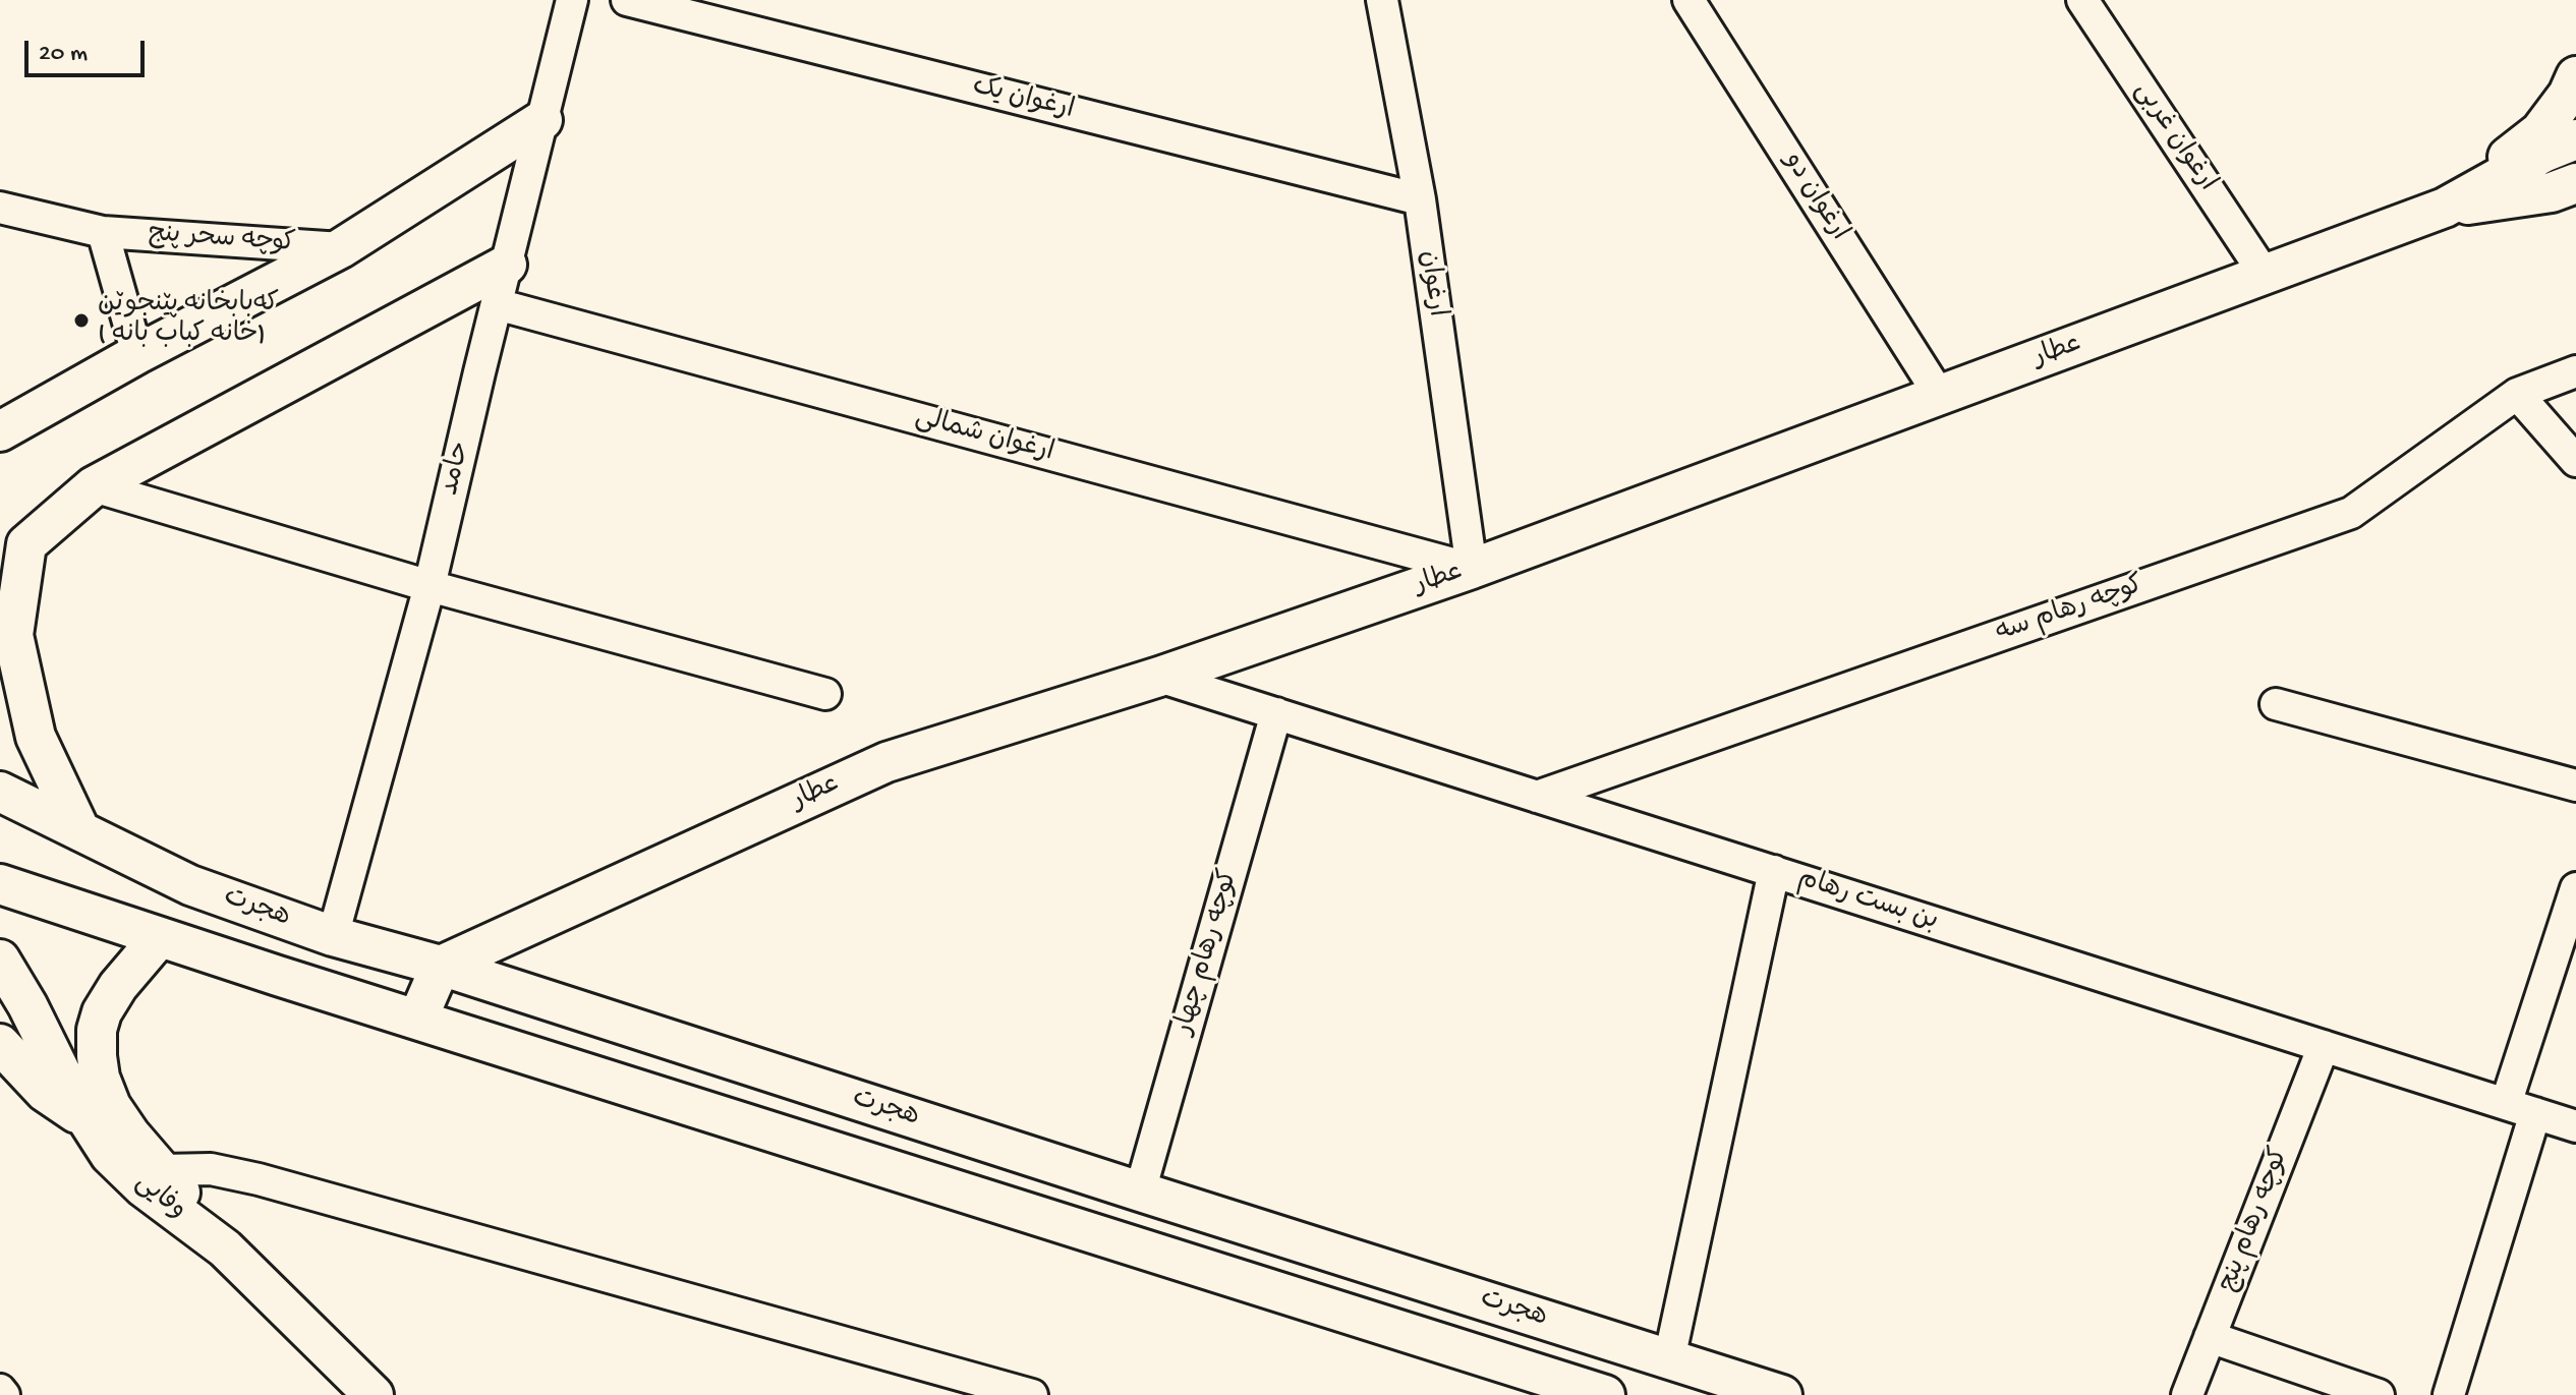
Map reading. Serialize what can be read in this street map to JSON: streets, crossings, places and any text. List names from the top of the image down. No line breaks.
{"streets":{"street":["ارغوان یک","ارغوان غربی","ارغوان دو","کوچه سحر پنج","ارغوان","عطار","ارغوان شمالی","حامد","کوچه رهام سه","بن بست رهام","هجرت","کوچه رهام چهار","وفایی","کوچه رهام پنج"]},"crossings":[["ارغوان یک","ارغوان"],["ارغوان غربی","عطار"],["ارغوان دو","عطار"],["ارغوان","عطار"],["ارغوان","ارغوان شمالی"],["عطار","ارغوان شمالی"],["عطار","بن بست رهام"],["عطار","هجرت"],["ارغوان شمالی","حامد"],["حامد","هجرت"],["کوچه رهام سه","بن بست رهام"],["بن بست رهام","کوچه رهام چهار"],["بن بست رهام","کوچه رهام پنج"],["هجرت","کوچه رهام چهار"]],"places":["کەبابخانە پێنجوێن ( خانە کباب بانه)"],"scale_bar":"20 m"}
